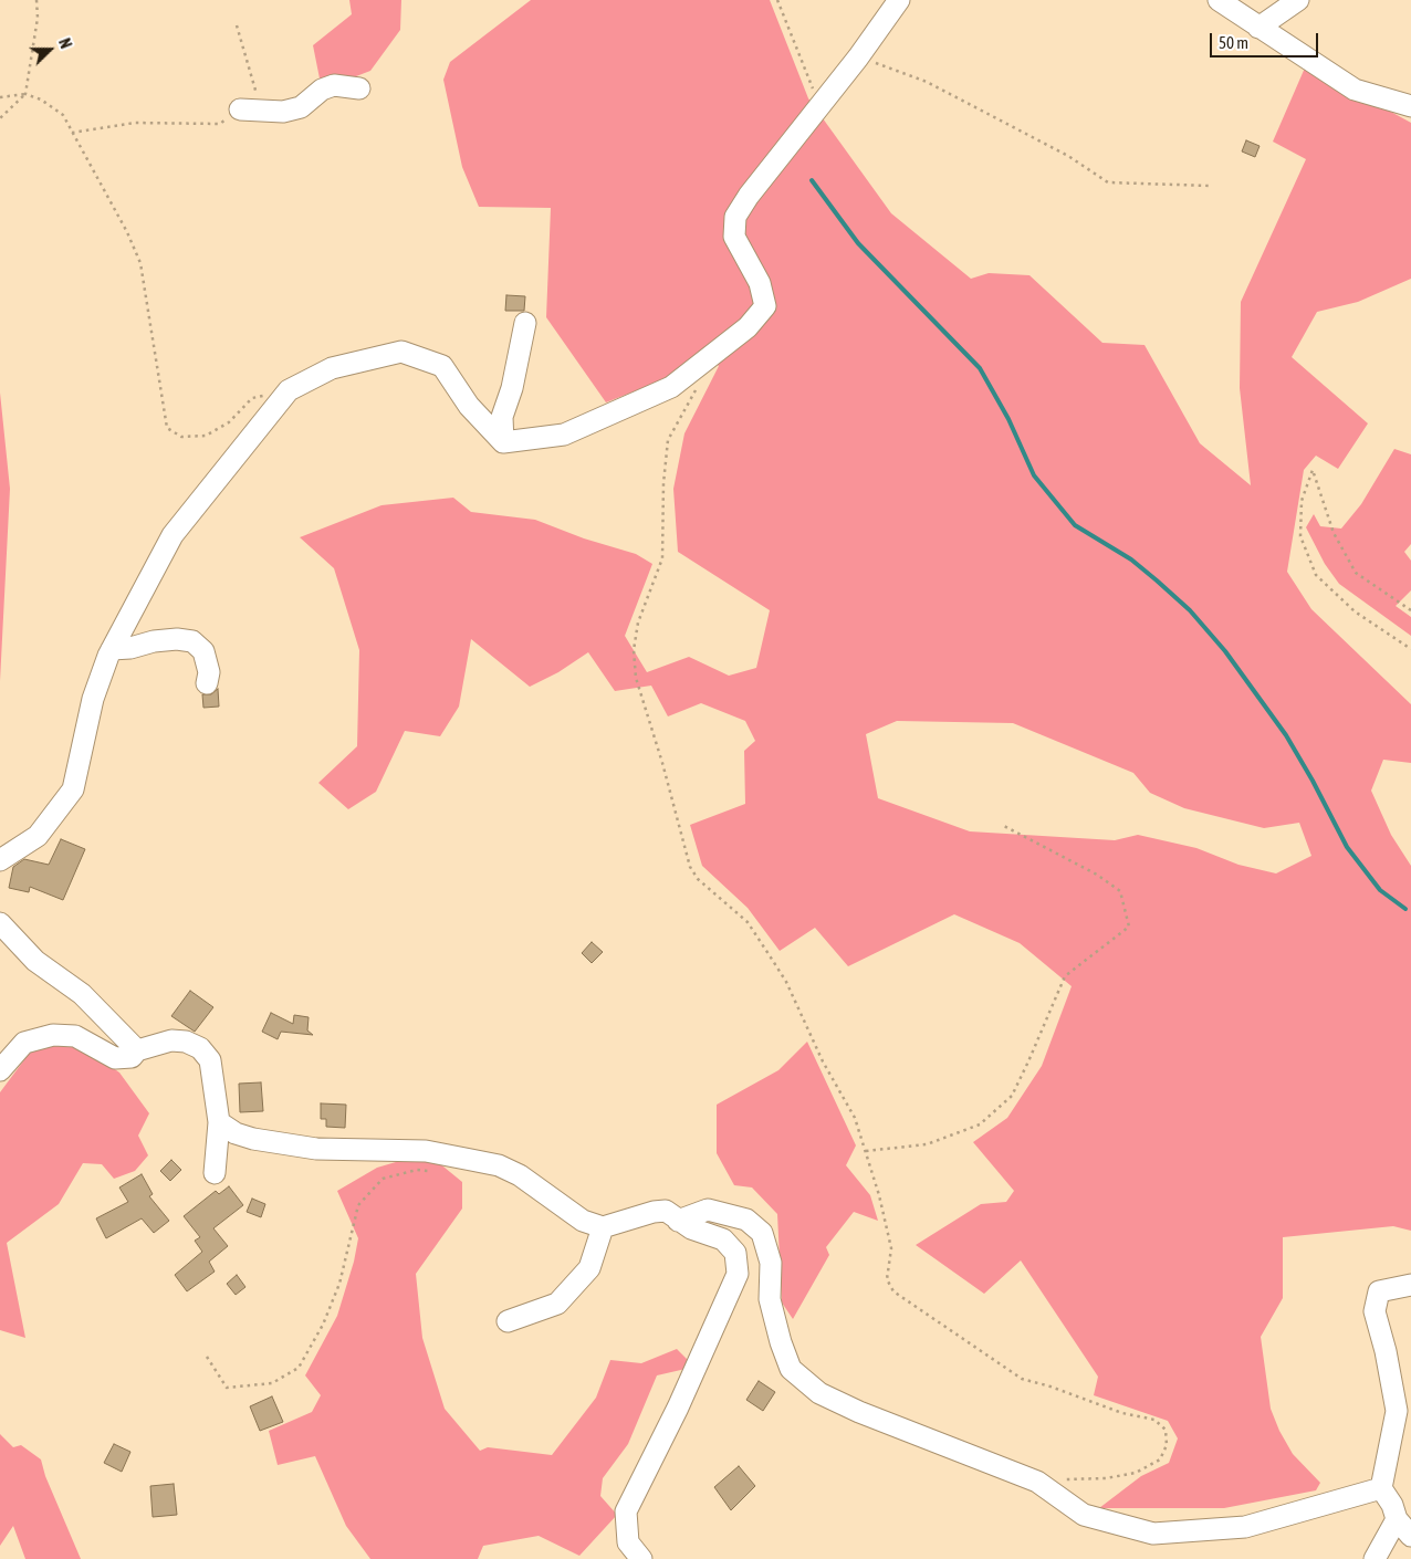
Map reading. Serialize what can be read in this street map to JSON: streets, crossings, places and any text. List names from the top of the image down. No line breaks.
{"scale_bar":"50 m","north":"right"}
